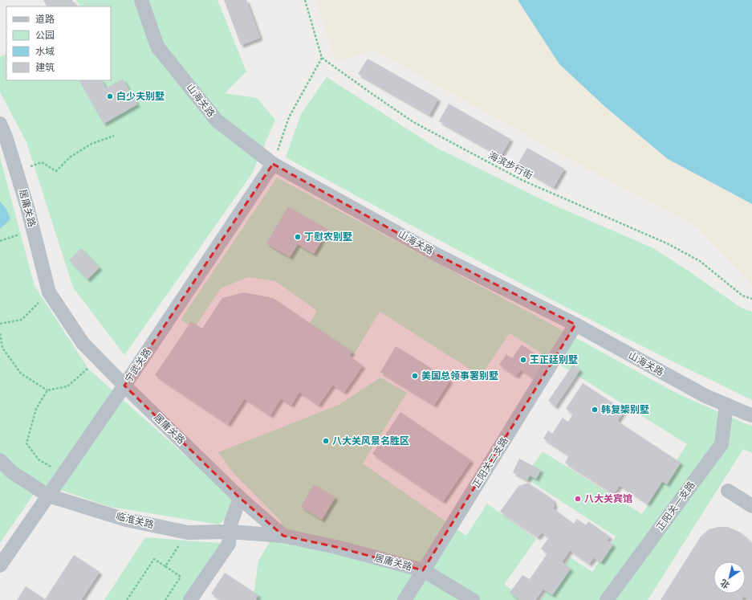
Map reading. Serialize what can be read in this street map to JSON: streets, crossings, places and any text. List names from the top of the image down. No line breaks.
{"streets":{"street":["山海关路","居庸关路","宁武关路","正阳关二支路","正阳关一支路","临淮关路"],"path":["海滨步行街"]},"crossings":[["山海关路","宁武关路"],["山海关路","正阳关二支路"],["山海关路","正阳关一支路"],["居庸关路","宁武关路"],["居庸关路","正阳关二支路"],["居庸关路","临淮关路"],["宁武关路","临淮关路"]],"places":["白少夫别墅","丁慰农别墅","王正廷别墅","美国总领事署别墅","韩复榘别墅","八大关风景名胜区","八大关宾馆"],"legend":["道路","公园","水域","建筑"],"north":"bottom left"}
